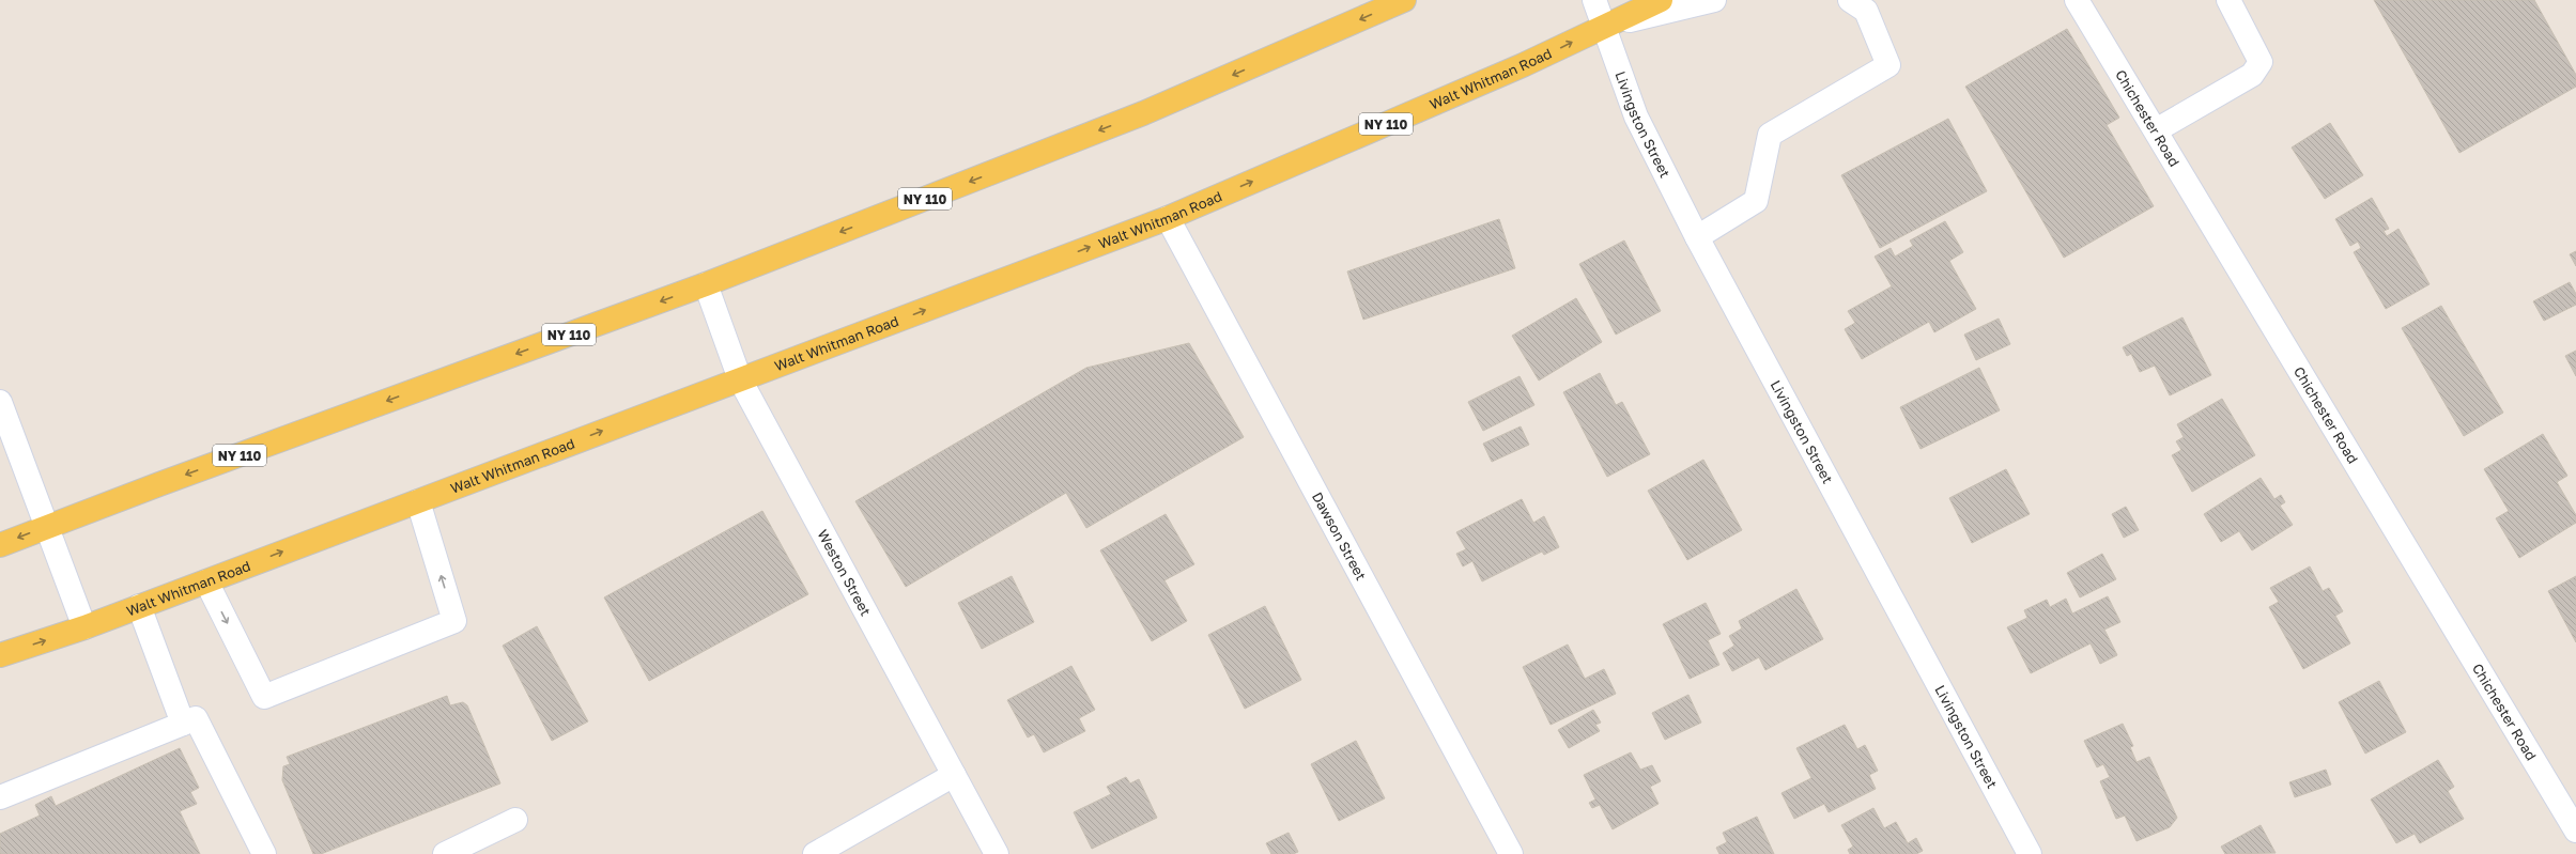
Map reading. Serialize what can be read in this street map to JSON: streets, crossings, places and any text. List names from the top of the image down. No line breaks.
{"streets":{"main road":["Walt Whitman Road","NY 110"],"street":["Chichester Road","Livingston Street","Dawson Street","Weston Street"]},"crossings":[["Walt Whitman Road","Livingston Street"],["Walt Whitman Road","Dawson Street"],["Walt Whitman Road","Weston Street"],["NY 110","Weston Street"]]}
